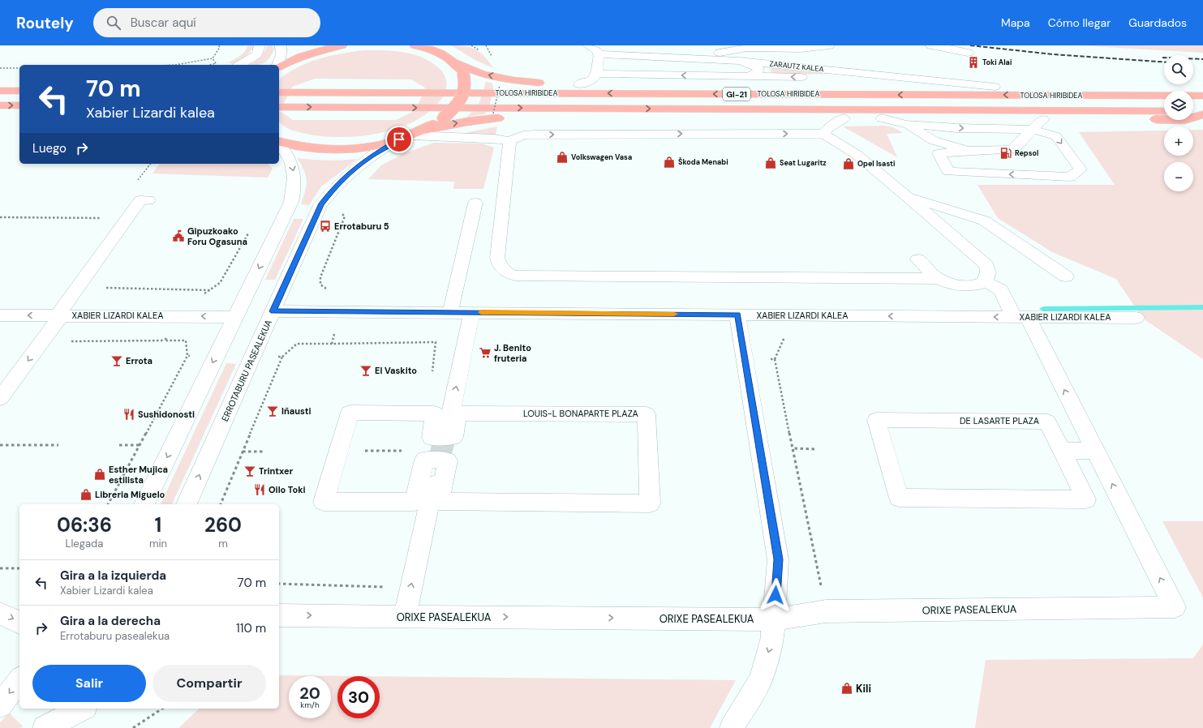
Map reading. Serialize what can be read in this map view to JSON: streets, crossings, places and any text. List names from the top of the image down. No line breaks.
{"streets":{"main road":["TOLOSA HIRIBIDEA","GI-21"],"street":["ZARAUTZ KALEA","XABIER LIZARDI KALEA","ERROTABURU PASEALEKUA","LOUIS-L BONAPARTE PLAZA","DE LASARTE PLAZA","ORIXE PASEALEKUA"]},"crossings":[["XABIER LIZARDI KALEA","ERROTABURU PASEALEKUA"]],"one_way":["XABIER LIZARDI KALEA"],"places":{"building":["Toki Alai"],"fuel station":["Repsol"],"shop":["Volkswagen Vasa","Škoda Menabi","Seat Lugaritz","Opel Isasti","Esther Mujica estilista","Libreria Miguelo","Kili"],"bus stop":["Errotaburu 5"],"public building":["Gipuzkoako Foru Ogasuna"],"supermarket":["J. Benito fruteria"],"bar":["Errota","El Vaskito","Iñausti","Trintxer"],"restaurant":["Sushidonosti","Oilo Toki"]},"page":{"header":"Routely","search":"Buscar aquí","nav":["Mapa","Cómo llegar","Guardados"],"map_buttons":["+","−"],"turn":["70 m","Xabier Lizardi kalea"],"then":"Luego","eta":["06:36","Llegada","1","min","260","m"],"list":[{"name":"Gira a la izquierda","note":"Xabier Lizardi kalea","value":"70 m"},{"name":"Gira a la derecha","note":"Errotaburu pasealekua","value":"110 m"}],"buttons":["Salir","Compartir"],"speed":"20 km/h","limit":"30"}}
